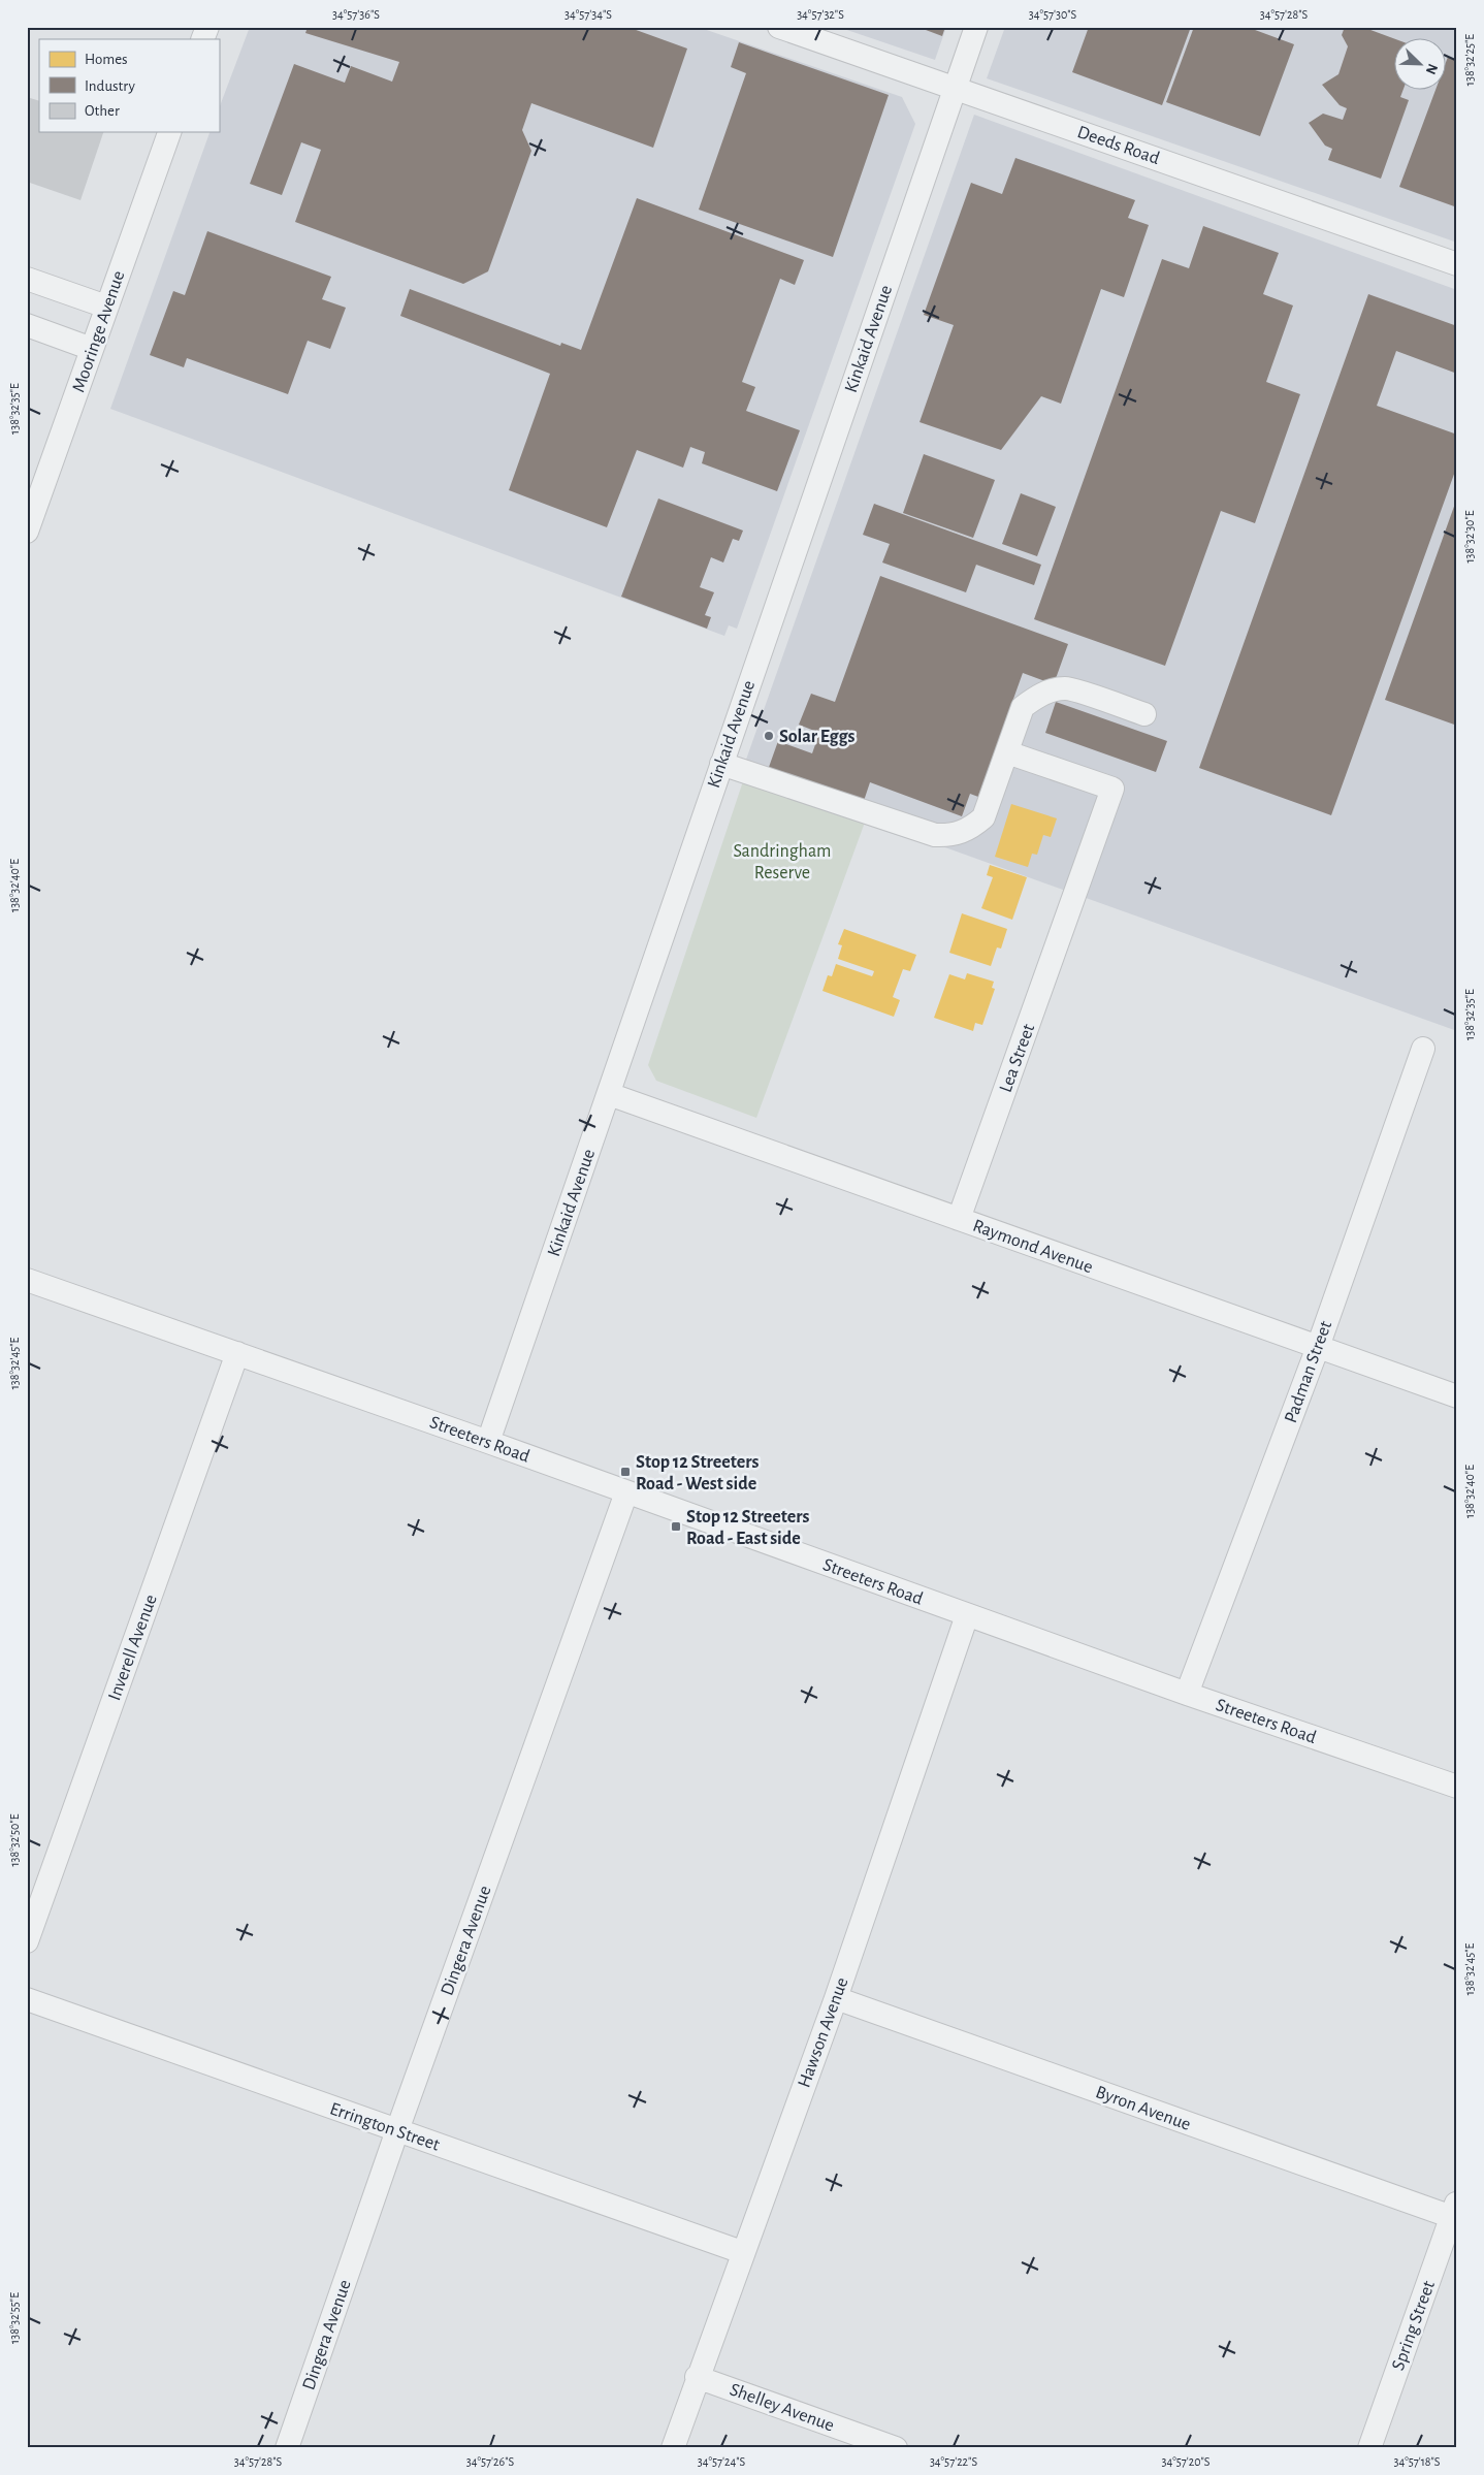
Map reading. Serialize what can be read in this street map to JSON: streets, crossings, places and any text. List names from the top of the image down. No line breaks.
{"streets":{"street":["Deeds Road","Mooringe Avenue","Kinkaid Avenue","Lea Street","Raymond Avenue","Padman Street","Streeters Road","Inverell Avenue","Dingera Avenue","Hawson Avenue","Byron Avenue","Errington Street","Spring Street","Shelley Avenue"]},"crossings":[["Deeds Road","Kinkaid Avenue"],["Kinkaid Avenue","Raymond Avenue"],["Kinkaid Avenue","Streeters Road"],["Lea Street","Raymond Avenue"],["Raymond Avenue","Padman Street"],["Padman Street","Streeters Road"],["Streeters Road","Inverell Avenue"],["Streeters Road","Dingera Avenue"],["Streeters Road","Hawson Avenue"],["Dingera Avenue","Errington Street"],["Hawson Avenue","Byron Avenue"],["Hawson Avenue","Errington Street"],["Hawson Avenue","Shelley Avenue"],["Byron Avenue","Spring Street"]],"parks":["Sandringham Reserve"],"places":{"other":["Solar Eggs"],"transit":["Stop 12 Streeters Road - West side","Stop 12 Streeters Road - East side"]},"legend":["Homes","Industry","Other"],"north":"bottom right","coordinates":["34°57'36\"S","34°57'34\"S","34°57'32\"S","34°57'30\"S","34°57'28\"S","138°32'25\"E","138°32'35\"E","138°32'30\"E","138°32'40\"E","138°32'45\"E","138°32'50\"E","138°32'55\"E","34°57'26\"S","34°57'24\"S","34°57'22\"S","34°57'20\"S","34°57'18\"S"]}
